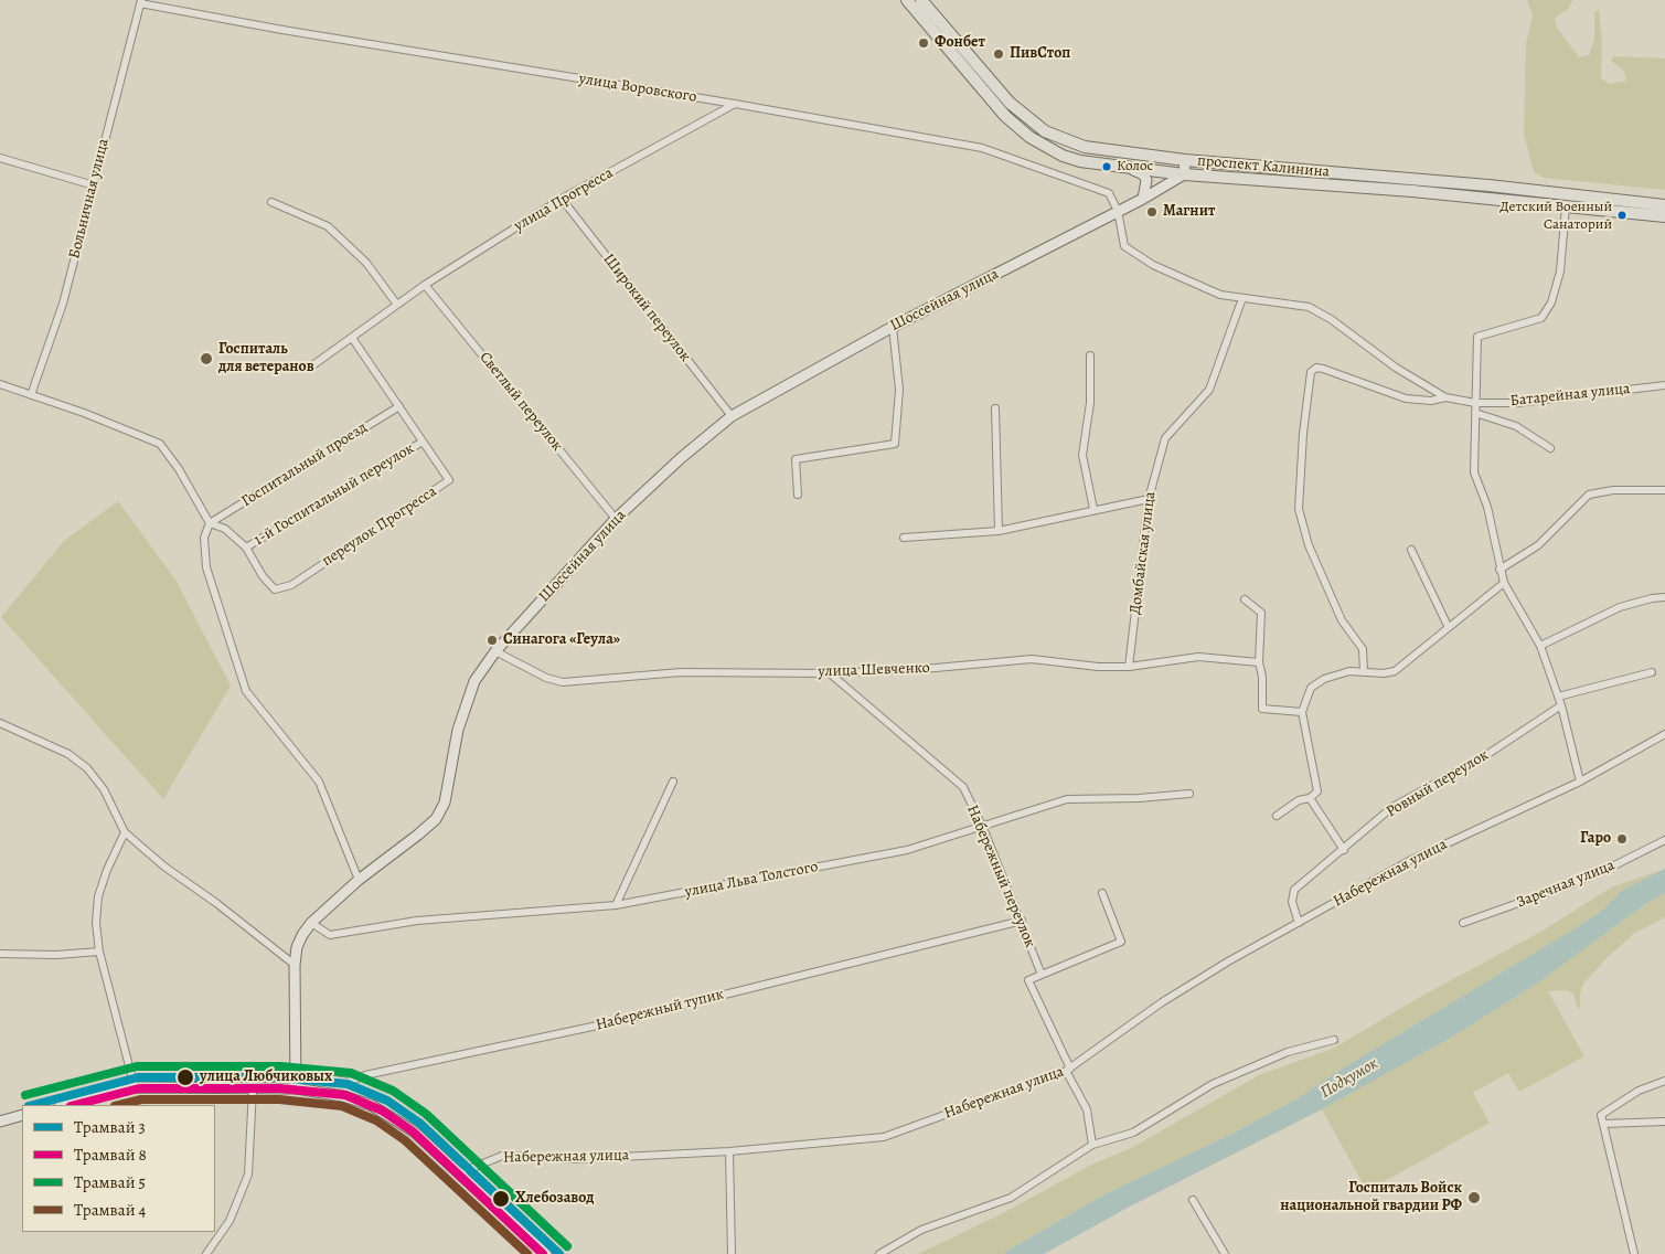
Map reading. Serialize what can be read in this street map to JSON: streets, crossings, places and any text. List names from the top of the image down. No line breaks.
{"streets":{"main road":["проспект Калинина","Шоссейная улица"],"street":["улица Воровского","Больничная улица","улица Прогресса","Широкий переулок","Батарейная улица","Светлый переулок","Госпитальный проезд","1-й Госпитальный переулок","переулок Прогресса","Домбайская улица","улица Шевченко","Ровный переулок","Набережная улица","Набережный переулок","улица Льва Толстого","Заречная улица","Набережный тупик"]},"crossings":[["улица Воровского","Больничная улица"],["улица Воровского","улица Прогресса"],["улица Воровского","Шоссейная улица"],["проспект Калинина","Шоссейная улица"],["улица Прогресса","Широкий переулок"],["улица Прогресса","Светлый переулок"],["улица Прогресса","переулок Прогресса"],["Шоссейная улица","Широкий переулок"],["Шоссейная улица","Светлый переулок"],["Шоссейная улица","улица Шевченко"],["Шоссейная улица","улица Льва Толстого"],["Шоссейная улица","Набережный тупик"],["Госпитальный проезд","переулок Прогресса"],["1-й Госпитальный переулок","переулок Прогресса"],["Домбайская улица","улица Шевченко"],["улица Шевченко","Набережный переулок"],["Ровный переулок","Набережная улица"],["Набережный переулок","улица Льва Толстого"],["Набережный переулок","Набережный тупик"]],"water":["Подкумок"],"places":["Фонбет","ПивСтоп","Колос","Магнит","Детский Военный Санаторий","Госпиталь для ветеранов","Синагога «Геула»","Гаро","улица Любчиковых","Госпиталь Войск национальной гвардии РФ","Хлебозавод"],"lines":["tram line 5","tram line 3","tram line 8","tram line 4"],"legend":["Трамвай 3","Трамвай 8","Трамвай 5","Трамвай 4"]}
